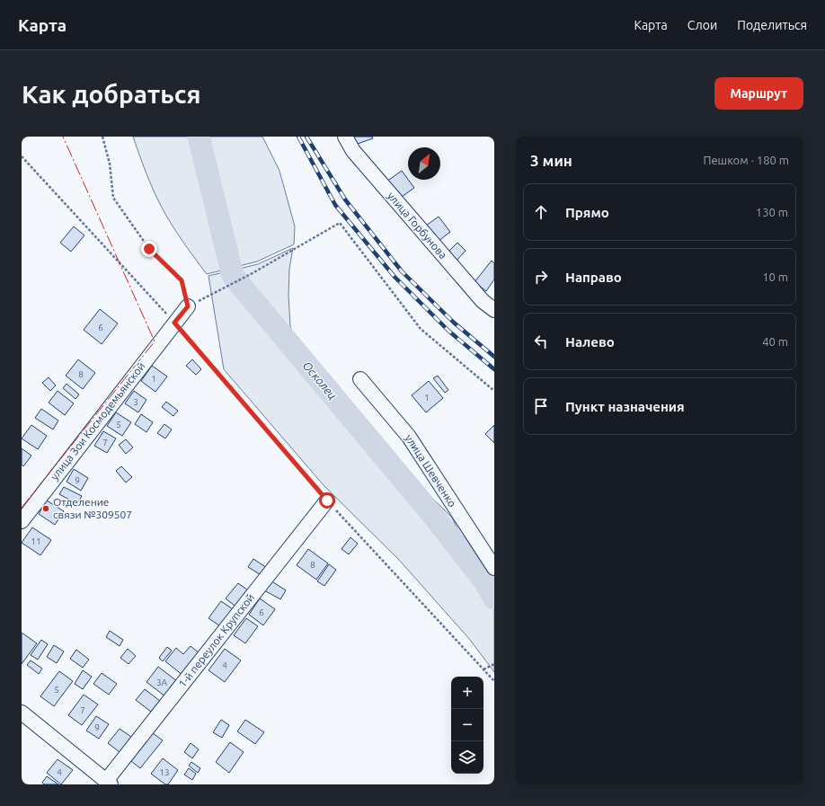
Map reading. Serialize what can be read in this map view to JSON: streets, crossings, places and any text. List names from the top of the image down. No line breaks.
{"streets":{"street":["улица Горбунова","улица Зои Космодемьянской","улица Шевченко","1-й переулок Крупской"]},"water":["Осколец"],"places":["Отделение связи №309507"],"house_numbers":["6","8","1","1","3","5","7","9","11","8","6","4","3А","5","7","9","4","13"],"north":"top right","page":{"header":"Карта","nav":["Карта","Слои","Поделиться"],"buttons":"Маршрут","title":"Как добраться","heading":["3 мин","Пешком · 180 m"],"list":[["Прямо","130 m"],["Направо","10 m"],["Налево","40 m"],"Пункт назначения"],"map_buttons":["+","−"]}}
